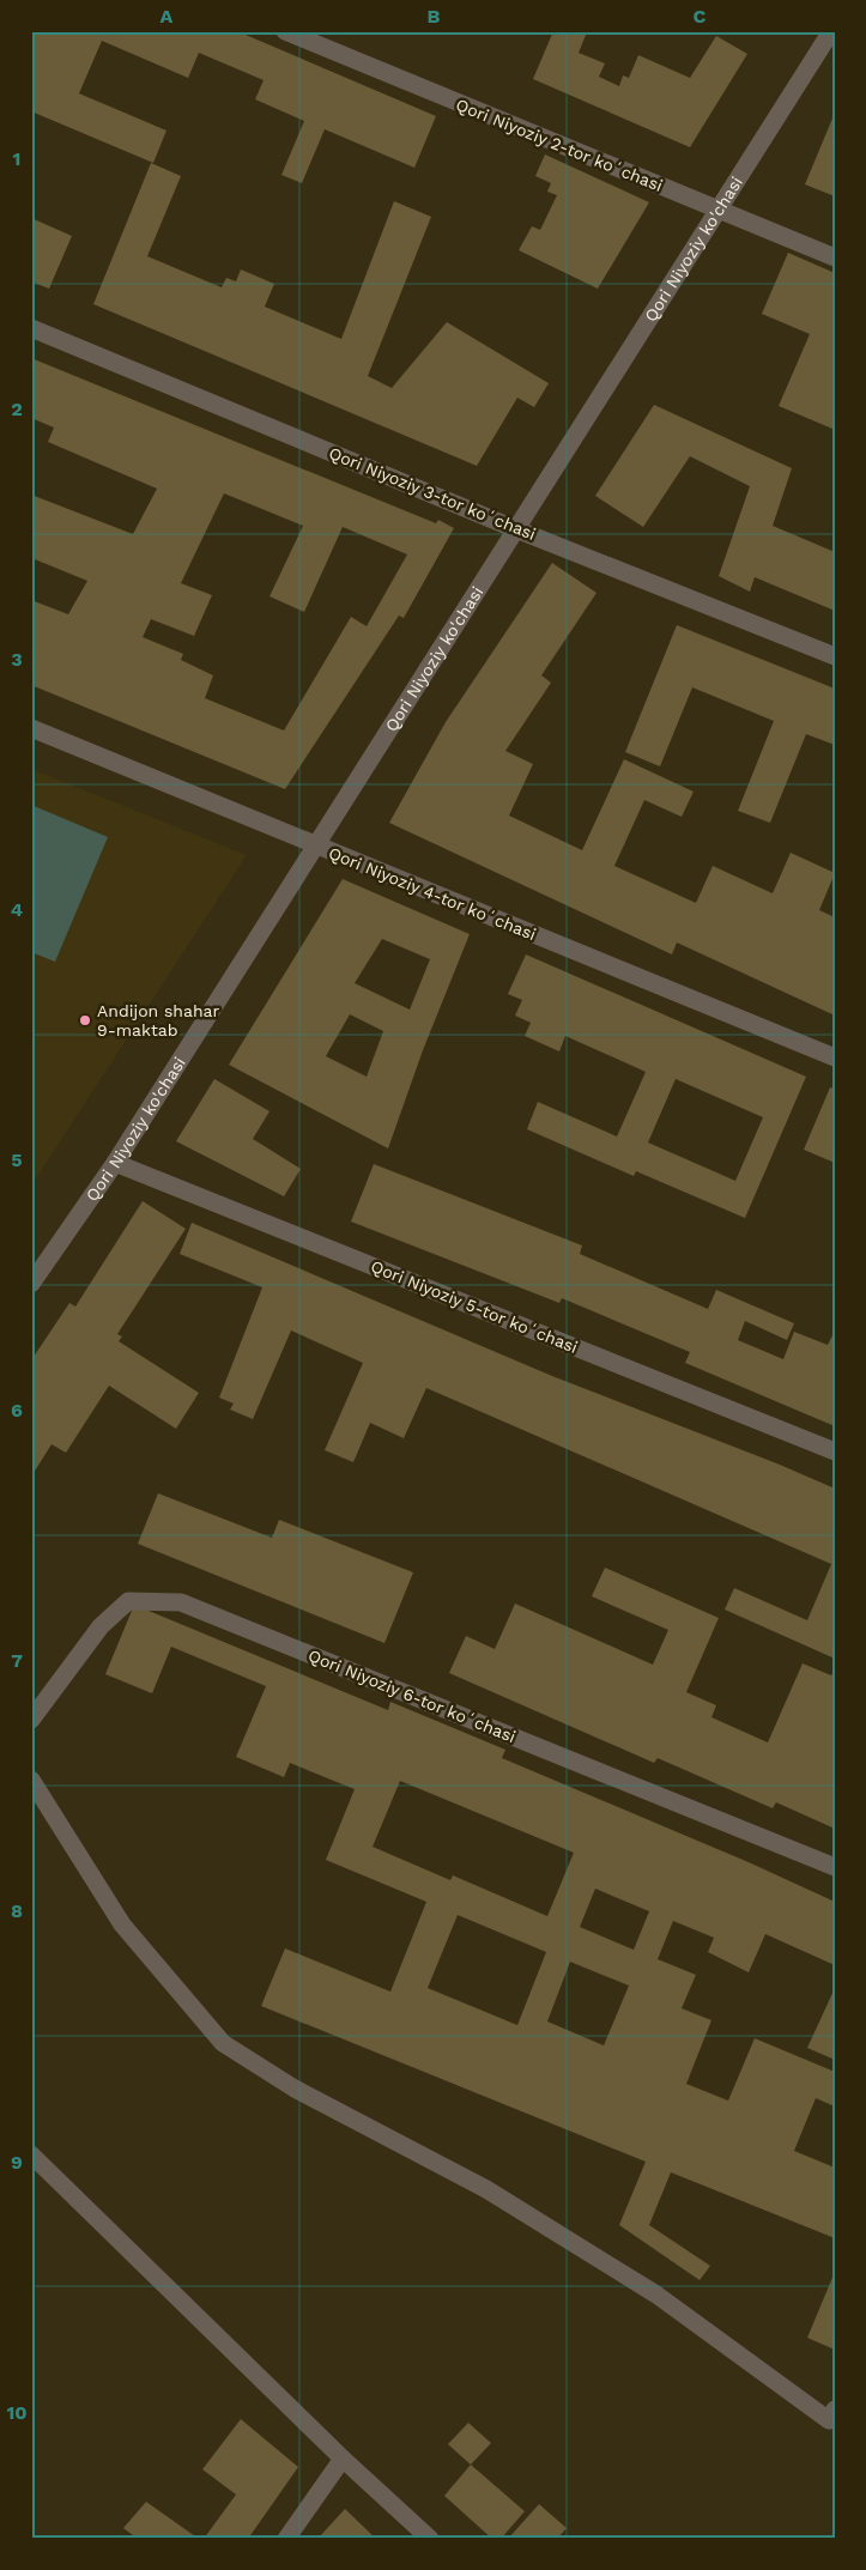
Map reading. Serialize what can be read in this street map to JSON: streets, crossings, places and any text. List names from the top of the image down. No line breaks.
{"streets":{"street":["Qori Niyoziy 2-tor koʻchasi","Qori Niyoziy ko'chasi","Qori Niyoziy 3-tor koʻchasi","Qori Niyoziy 4-tor koʻchasi","Qori Niyoziy 5-tor koʻchasi","Qori Niyoziy 6-tor koʻchasi"]},"crossings":[["Qori Niyoziy 2-tor koʻchasi","Qori Niyoziy ko'chasi"],["Qori Niyoziy ko'chasi","Qori Niyoziy 3-tor koʻchasi"],["Qori Niyoziy ko'chasi","Qori Niyoziy 4-tor koʻchasi"],["Qori Niyoziy ko'chasi","Qori Niyoziy 5-tor koʻchasi"]],"places":["Andijon shahar 9-maktab"],"grid":{"columns":["A","B","C"],"rows":["1","2","3","4","5","6","7","8","9","10"]}}
